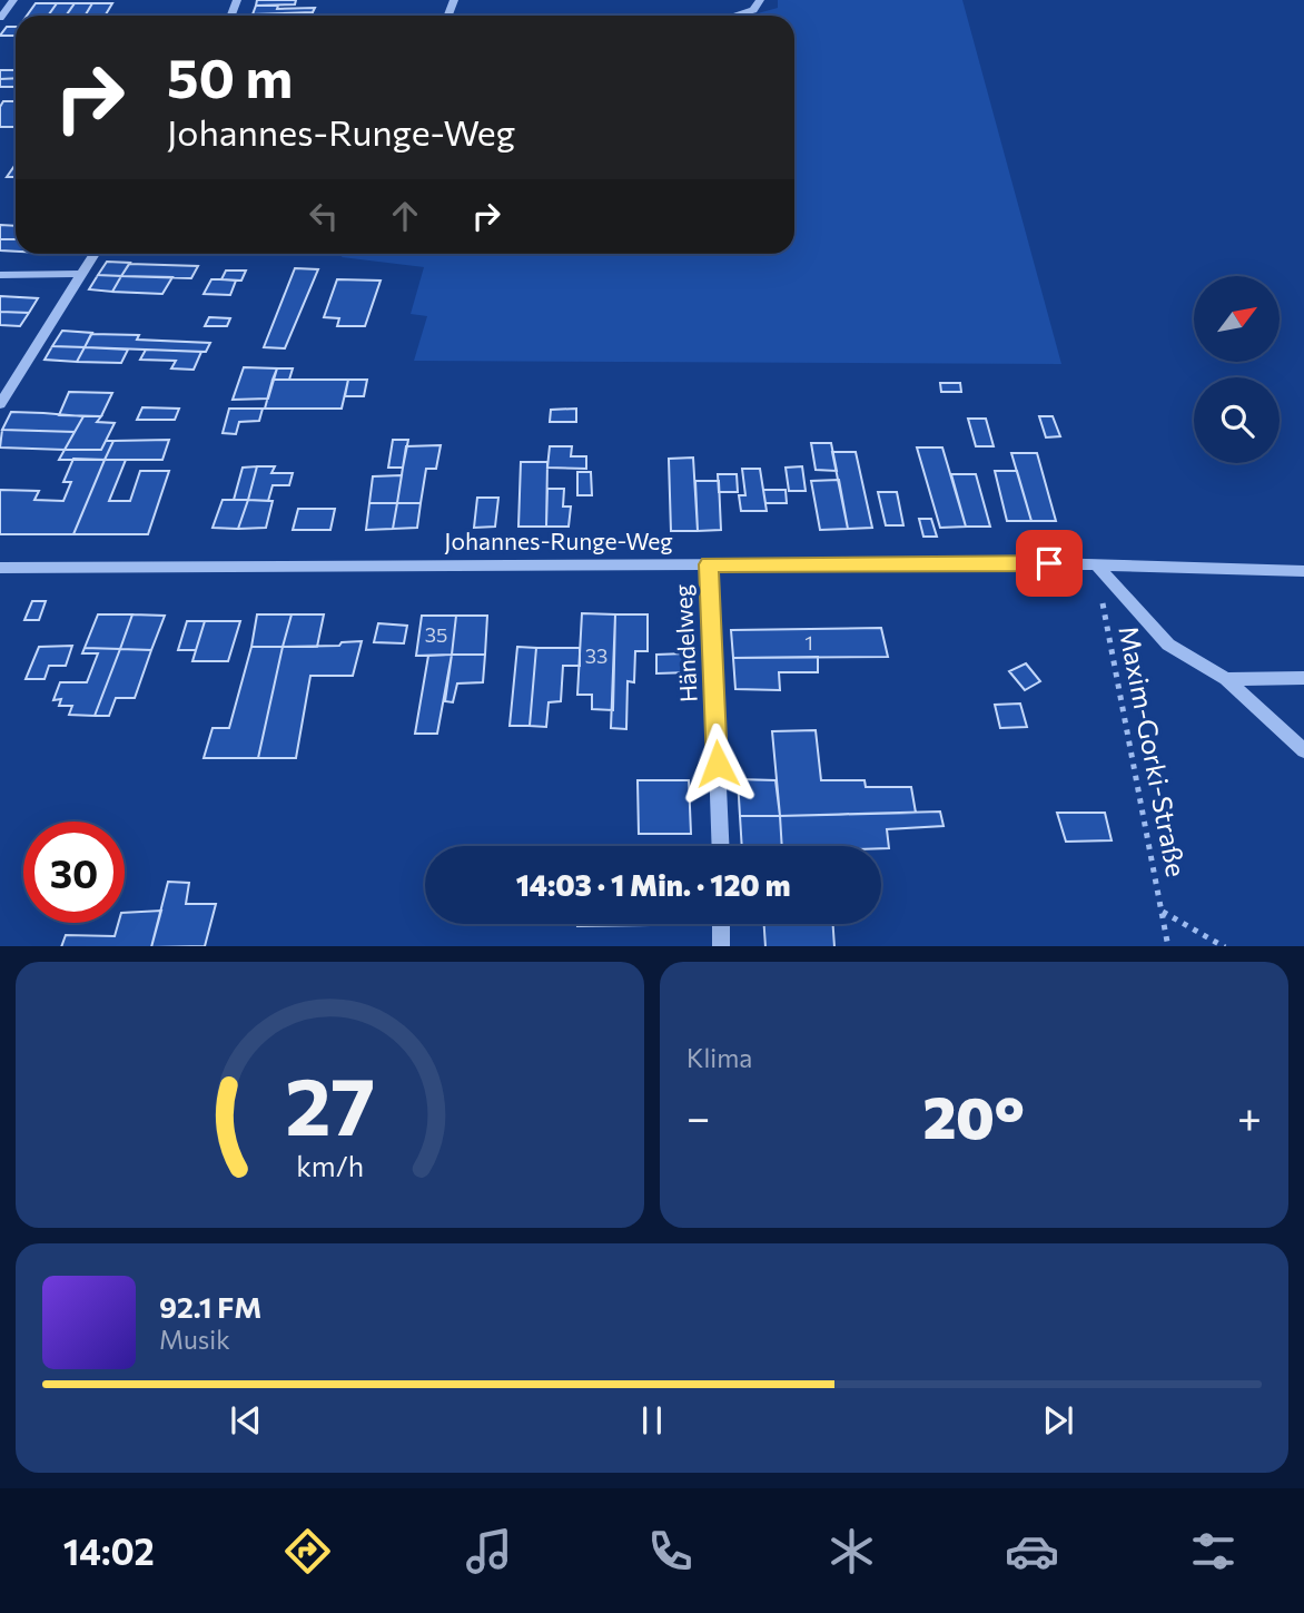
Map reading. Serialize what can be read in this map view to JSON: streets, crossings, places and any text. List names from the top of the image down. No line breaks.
{"streets":{"street":["Johannes-Runge-Weg","Händelweg"],"path":["Maxim-Gorki-Straße"]},"crossings":[["Johannes-Runge-Weg","Händelweg"],["Johannes-Runge-Weg","Maxim-Gorki-Straße"]],"house_numbers":["35","1","33"],"north":"top right","page":{"turn":["50 m","Johannes-Runge-Weg"],"limit":"30","trip":"14:03 · 1 Min. · 120 m","tile":"Klima","heat":["−","20°","+"],"song":["92.1 FM","Musik"],"tabs":"14:02","gauge":["27","km/h"]}}
